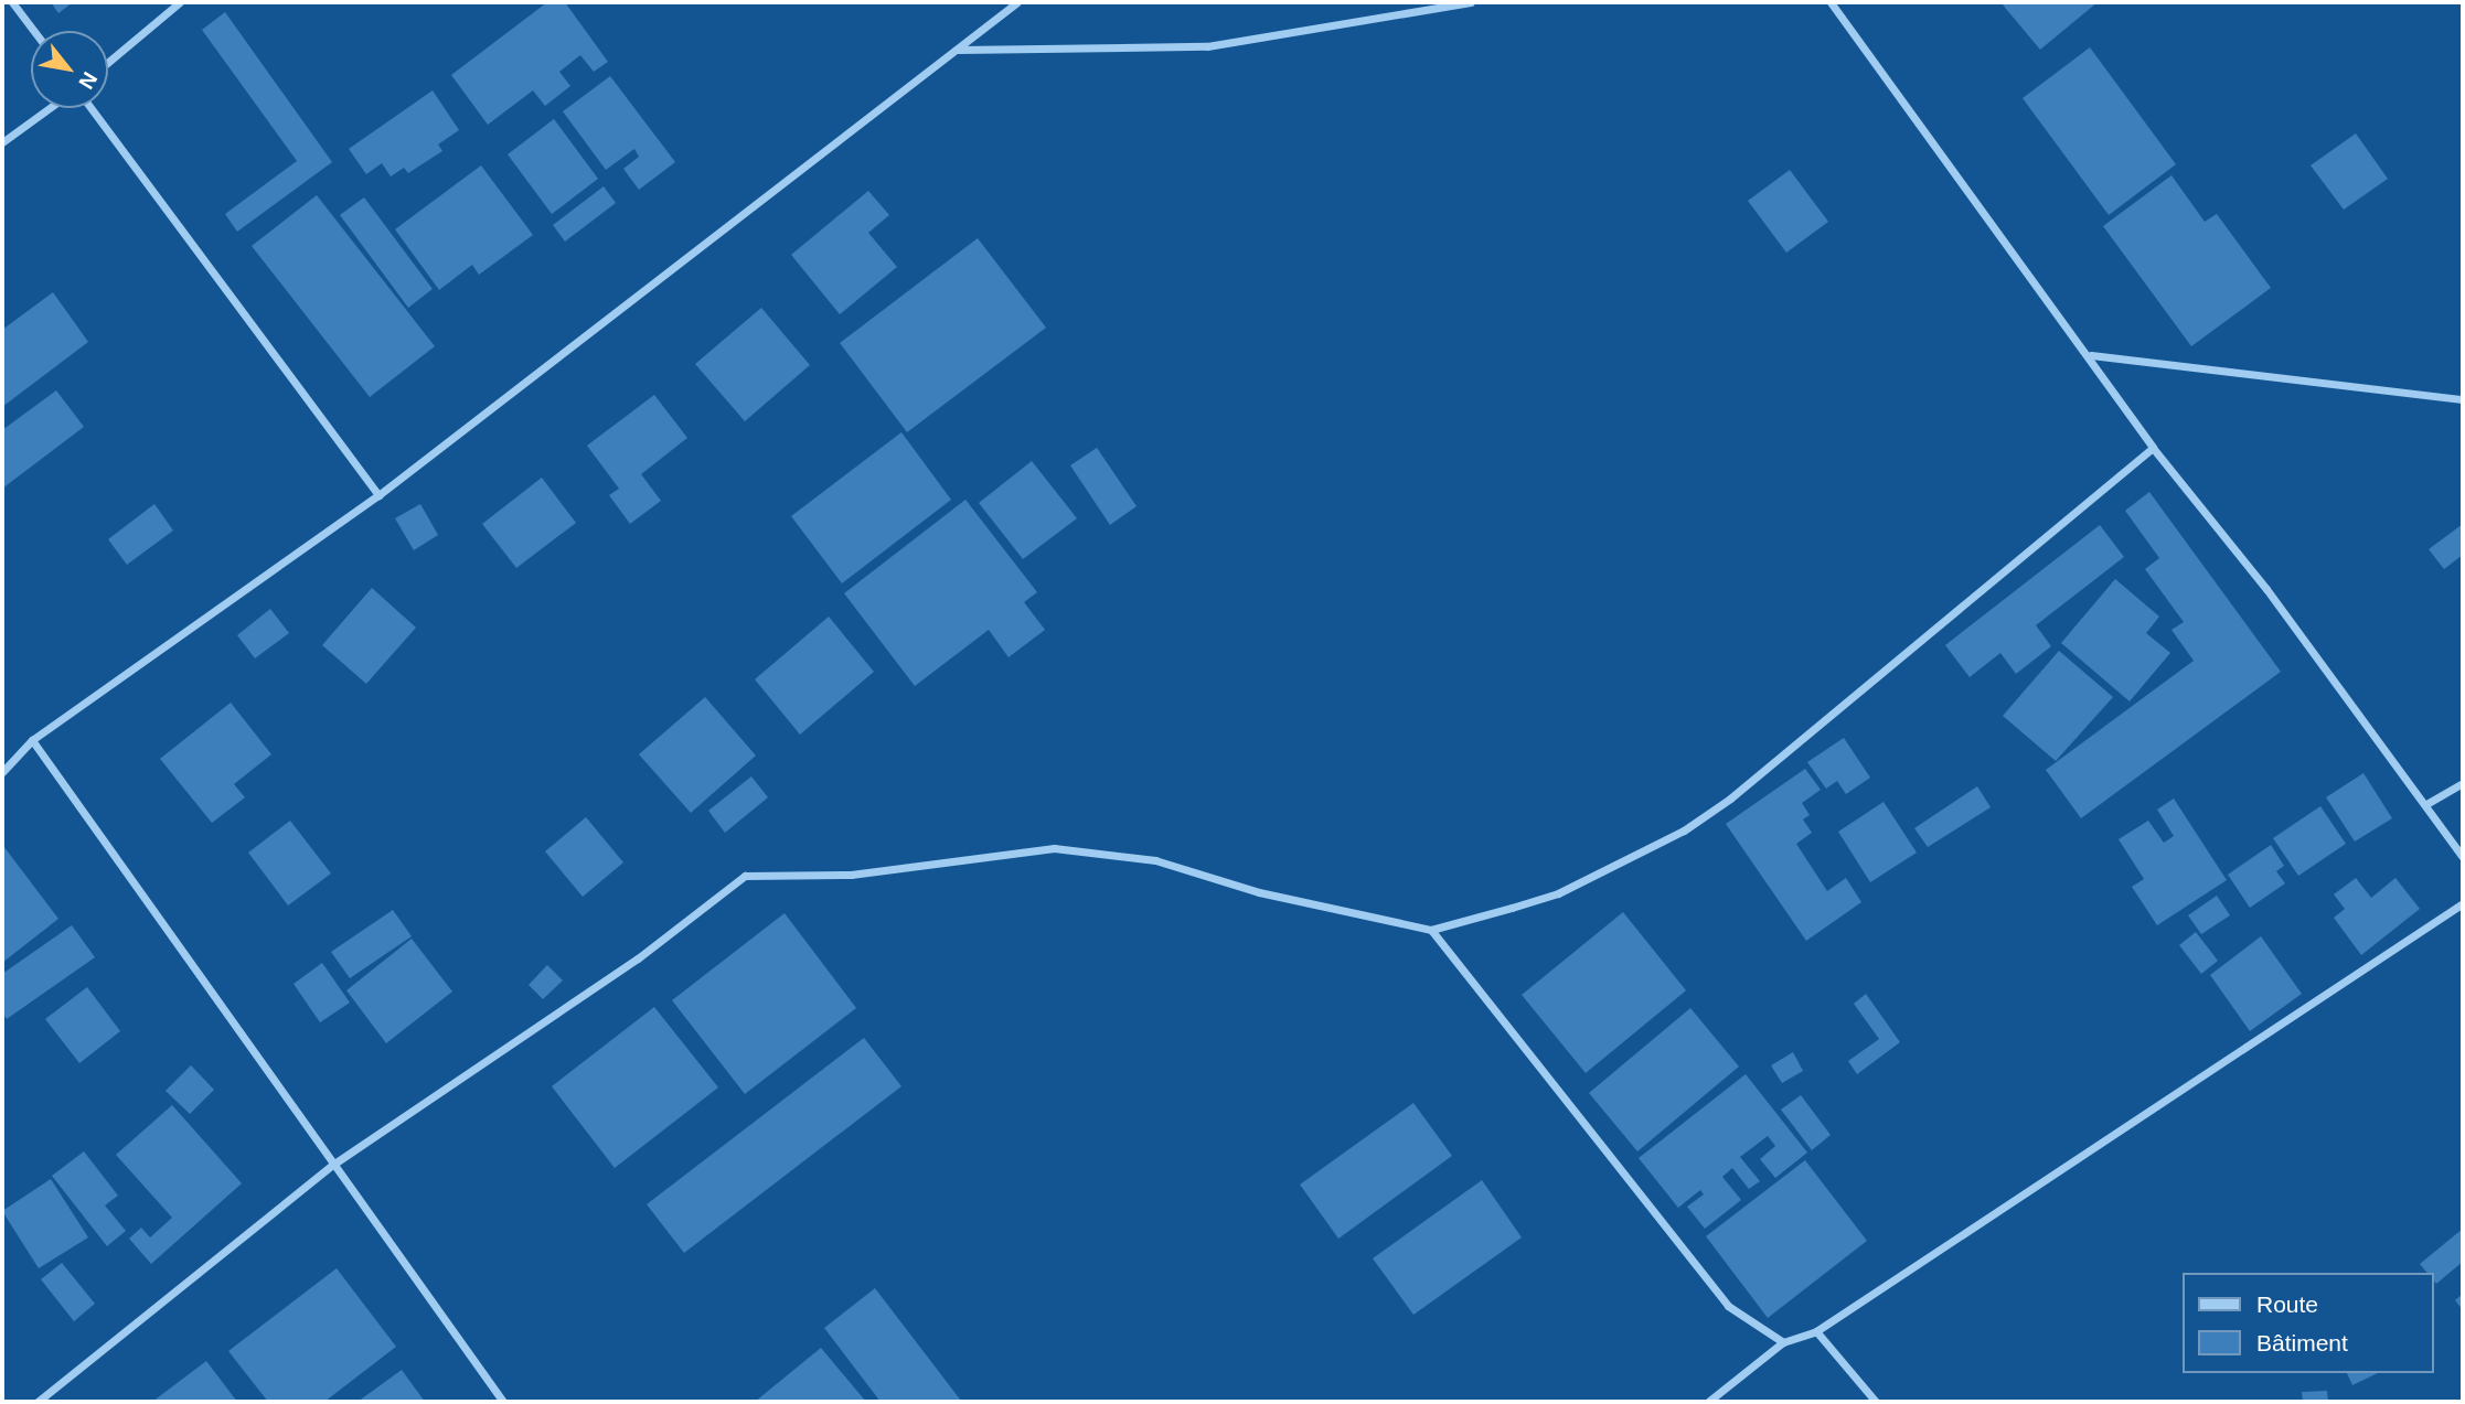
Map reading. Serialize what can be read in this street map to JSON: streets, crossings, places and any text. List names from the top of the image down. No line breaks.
{"legend":["Route","Bâtiment"],"north":"bottom right"}
